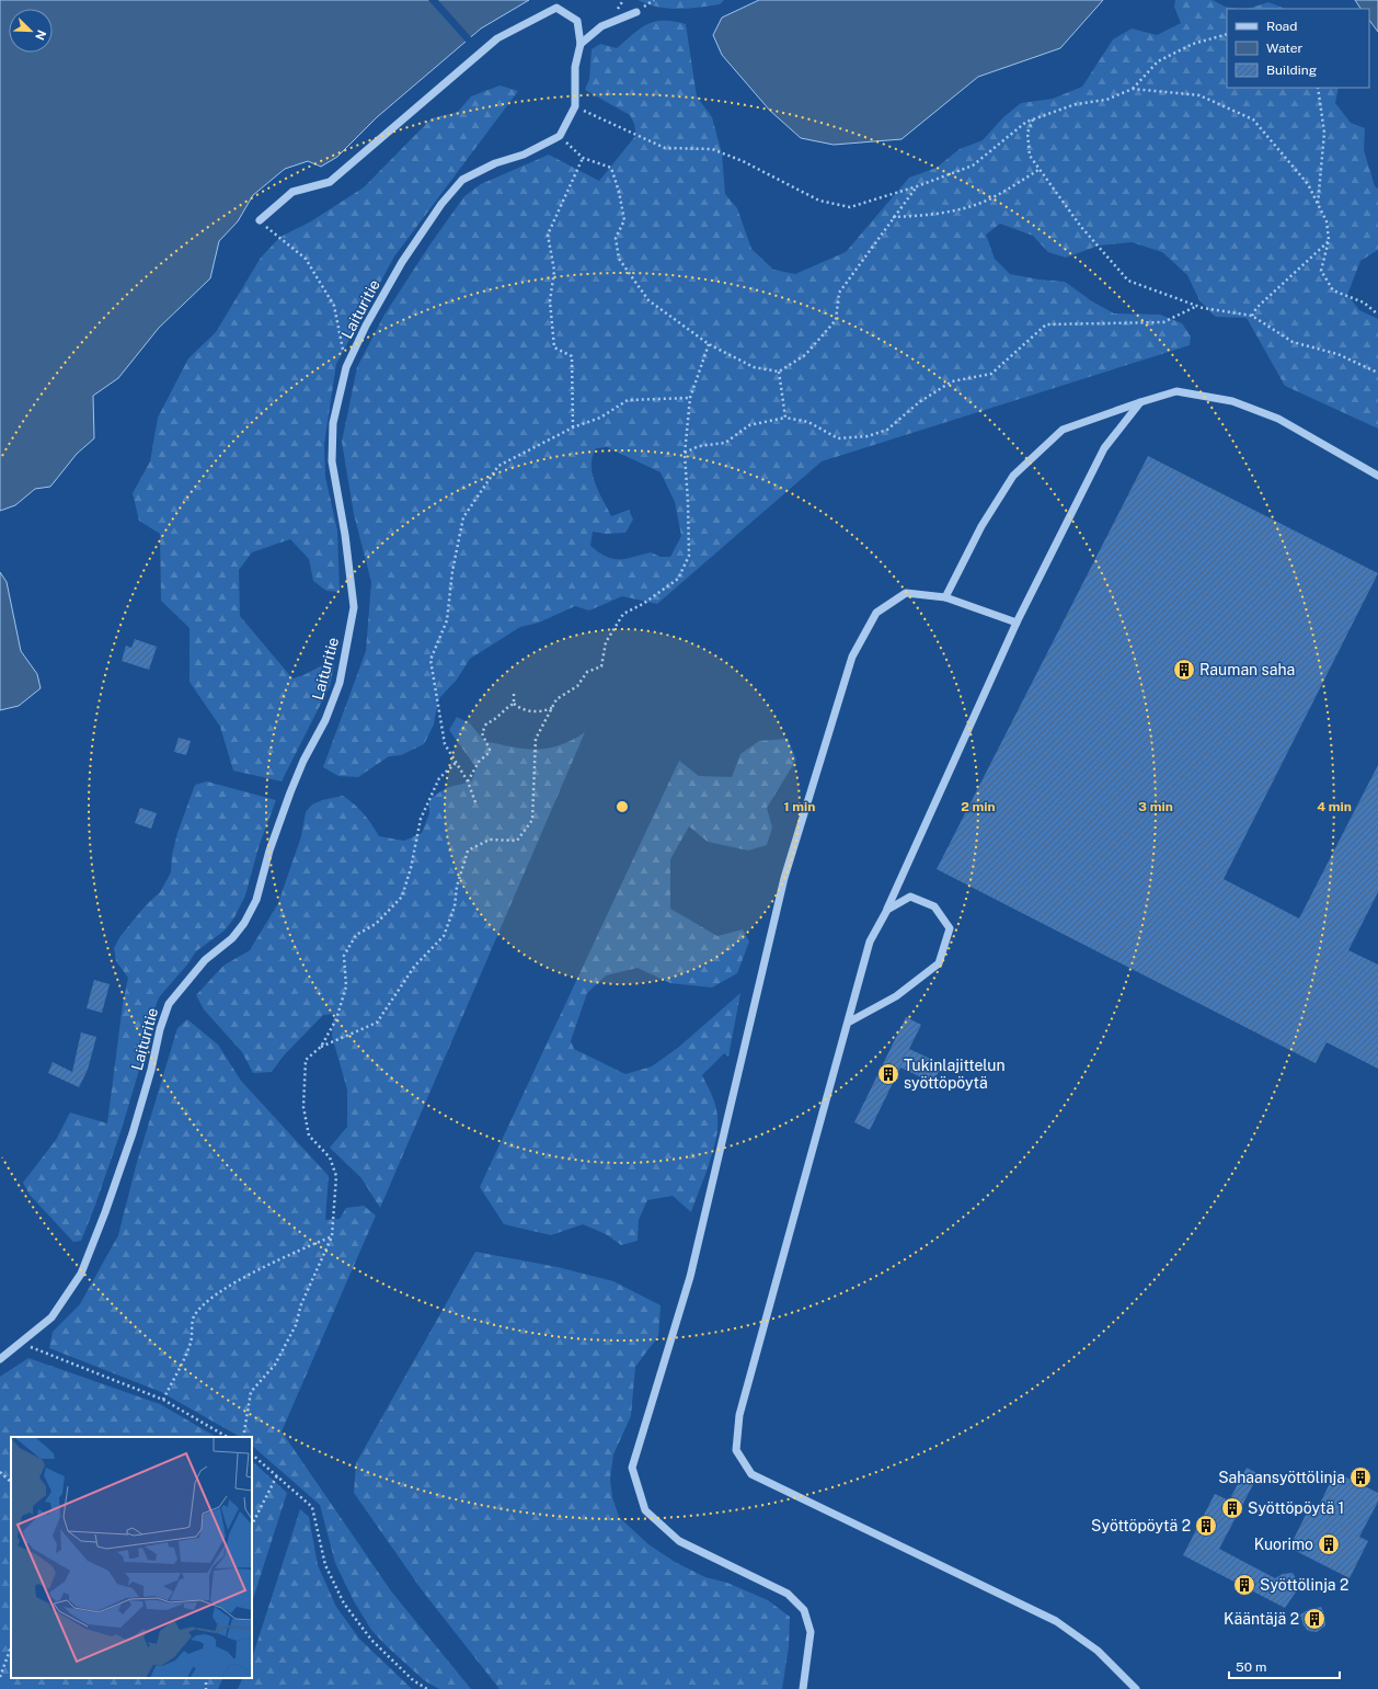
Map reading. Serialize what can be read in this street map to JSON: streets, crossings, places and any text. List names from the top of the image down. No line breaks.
{"streets":{"street":["Laituritie"]},"places":{"building":["Rauman saha","Tukinlajittelun syöttöpöytä","Sahaansyöttölinja","Syöttöpöytä 1","Syöttöpöytä 2","Kuorimo","Syöttölinja 2","Kääntäjä 2"]},"legend":["Road","Water","Building"],"scale_bar":"50 m","north":"bottom right","rings":["1 min","2 min","3 min","4 min"]}
